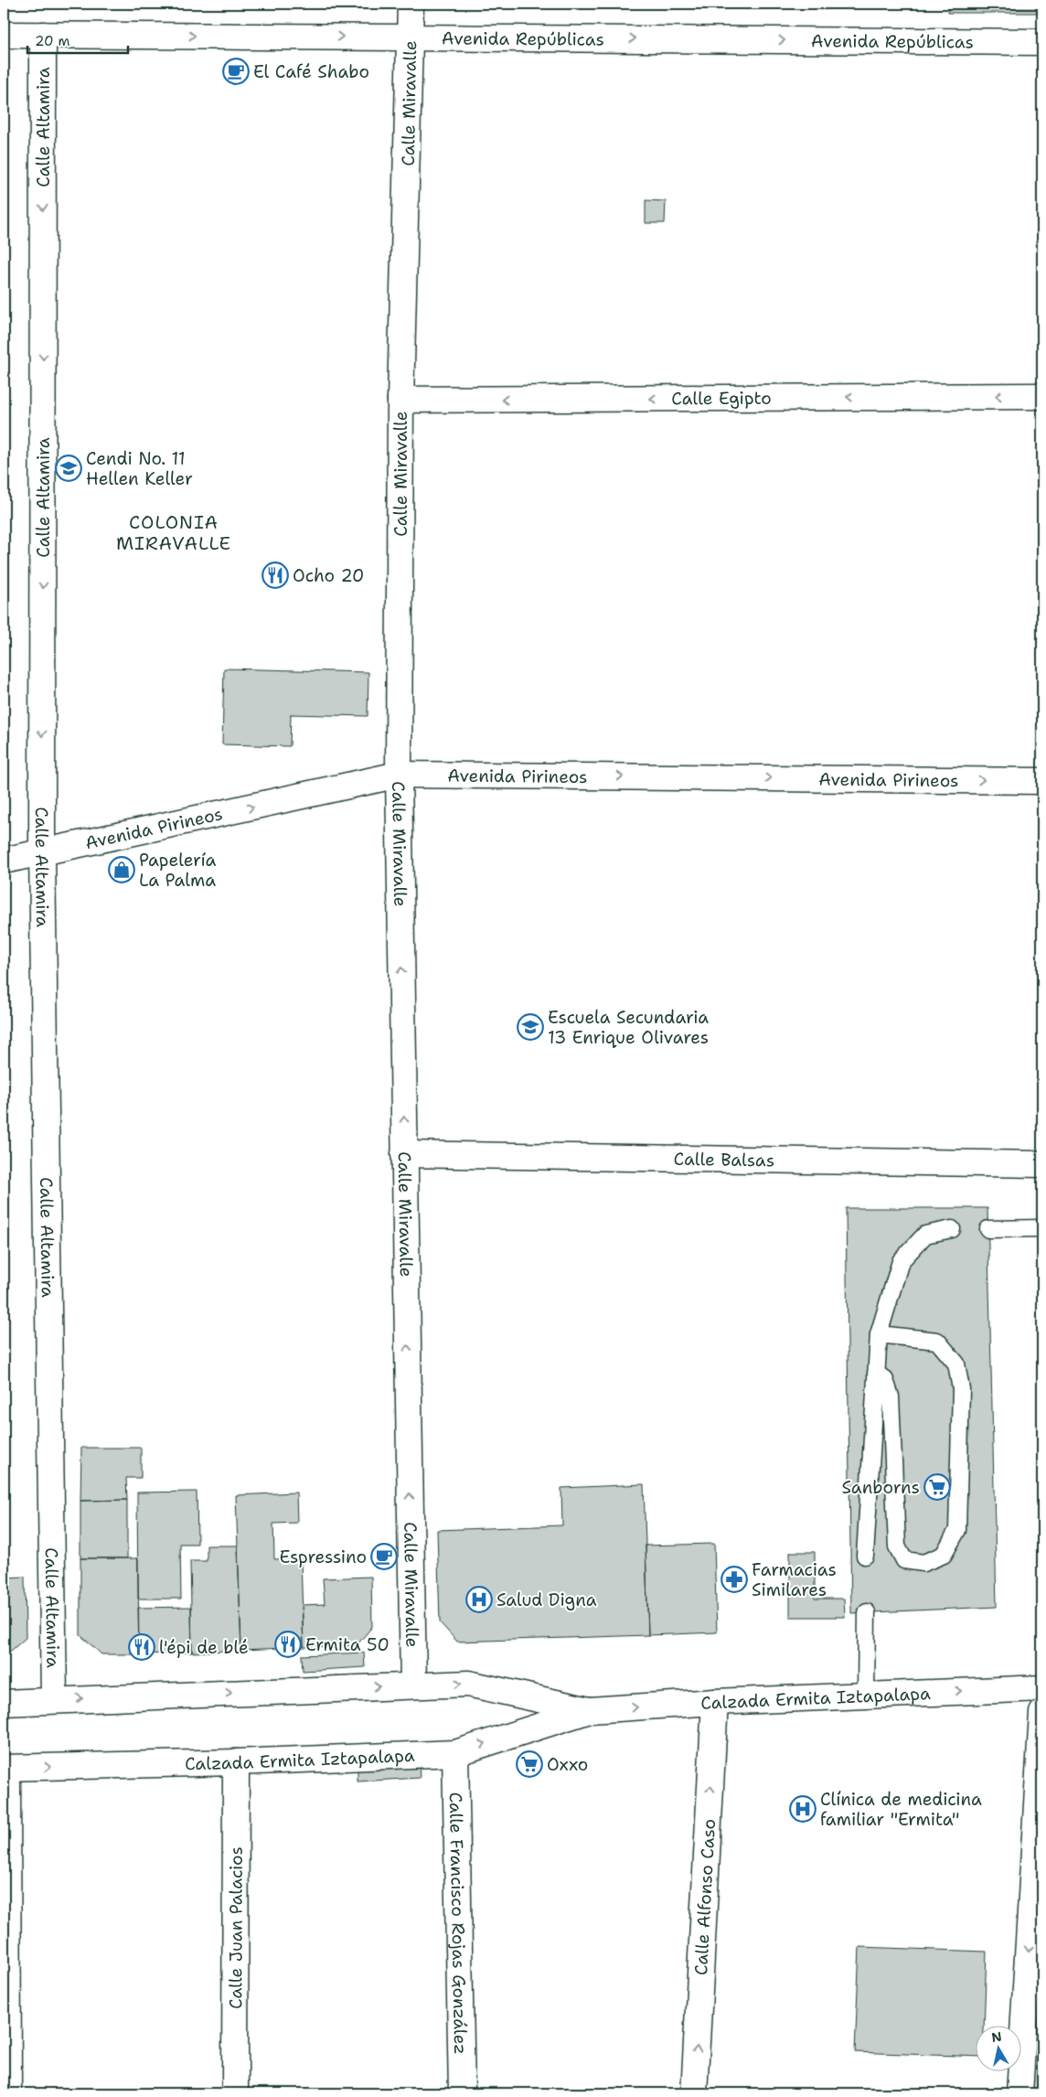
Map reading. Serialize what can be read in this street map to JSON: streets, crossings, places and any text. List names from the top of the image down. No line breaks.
{"streets":{"street":["Avenida Repúblicas","Calle Miravalle","Calle Altamira","Calle Egipto","Avenida Pirineos","Calle Balsas","Calzada Ermita Iztapalapa","Calle Alfonso Caso","Calle Francisco Rojas González","Calle Juan Palacios"]},"crossings":[["Avenida Repúblicas","Calle Miravalle"],["Avenida Repúblicas","Calle Altamira"],["Calle Miravalle","Calle Egipto"],["Calle Miravalle","Avenida Pirineos"],["Calle Miravalle","Calle Balsas"],["Calle Miravalle","Calzada Ermita Iztapalapa"],["Calle Altamira","Avenida Pirineos"],["Calle Altamira","Calzada Ermita Iztapalapa"],["Calzada Ermita Iztapalapa","Calle Alfonso Caso"],["Calzada Ermita Iztapalapa","Calle Francisco Rojas González"],["Calzada Ermita Iztapalapa","Calle Juan Palacios"]],"one_way":["Avenida Repúblicas","Calle Miravalle","Calle Altamira","Calle Egipto","Avenida Pirineos","Calzada Ermita Iztapalapa","Calle Alfonso Caso"],"districts":["COLONIA MIRAVALLE"],"places":{"cafe":["El Café Shabo","Espressino"],"school or university":["Cendi No. 11 Hellen Keller","Escuela Secundaria 13 Enrique Olivares"],"restaurant":["Ocho 20","Ermita 50","l'épi de blé"],"shop":["Papelería La Palma"],"supermarket":["Sanborns","Oxxo"],"pharmacy":["Farmacias Similares"],"hospital":["Salud Digna","Clínica de medicina familiar \"Ermita\""]},"scale_bar":"20 m","north":"top"}
